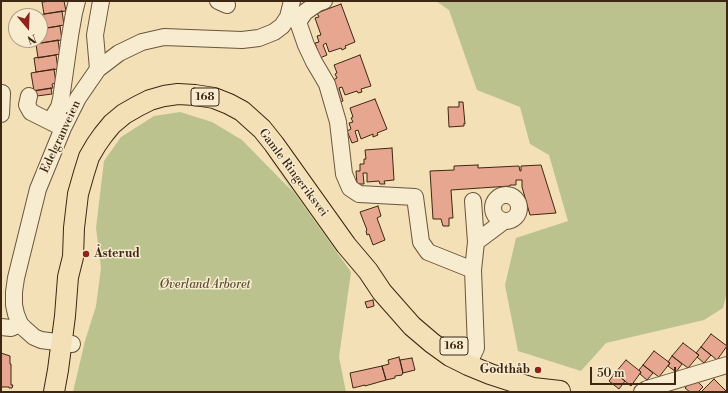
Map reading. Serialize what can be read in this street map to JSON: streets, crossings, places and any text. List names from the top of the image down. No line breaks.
{"streets":{"main road":["168","Gamle Ringeriksvei"],"street":["Edelgranveien"]},"parks":["Øverland Arboret"],"places":["Åsterud","Godthåb"],"scale_bar":"50 m","north":"bottom"}
